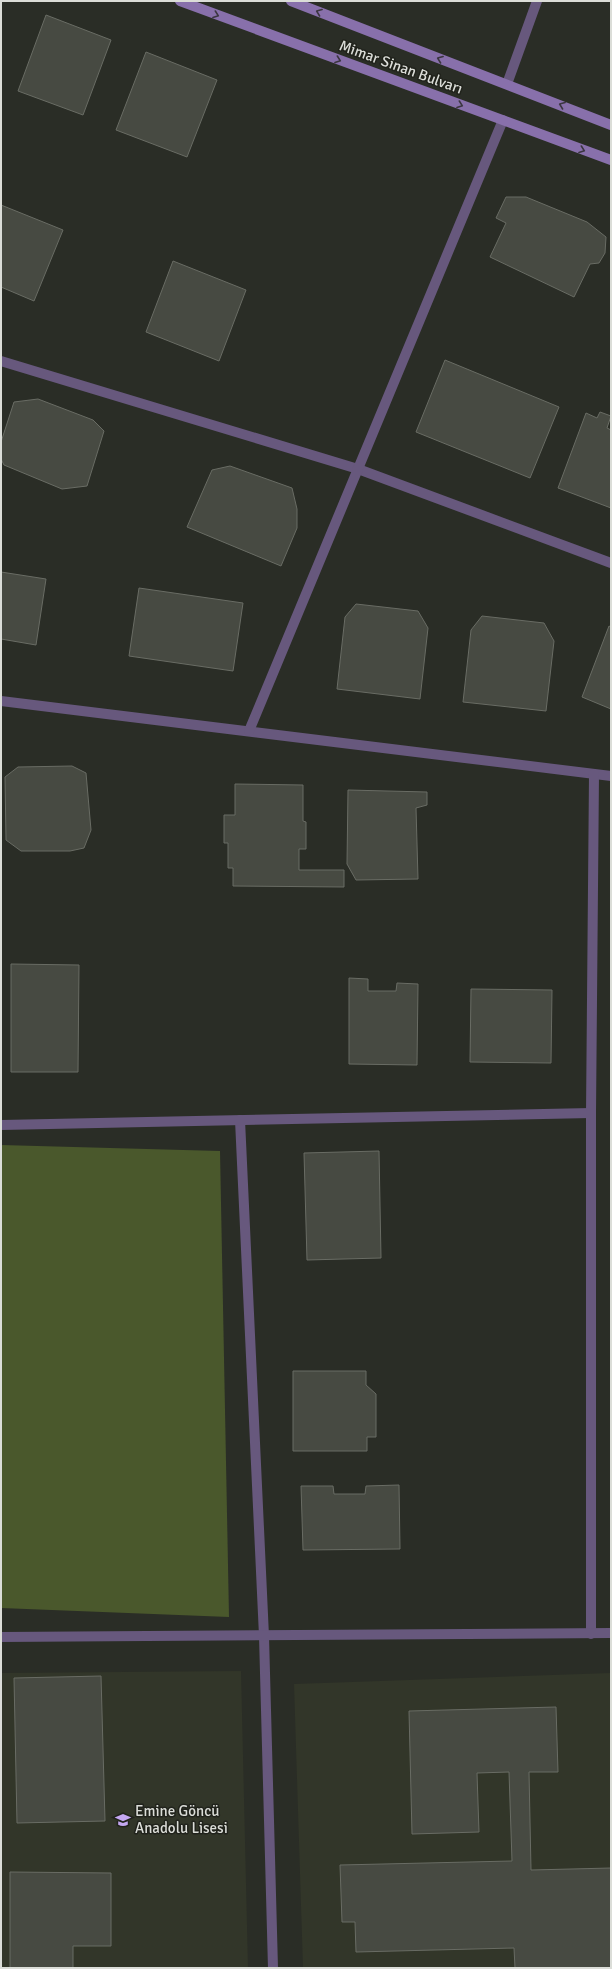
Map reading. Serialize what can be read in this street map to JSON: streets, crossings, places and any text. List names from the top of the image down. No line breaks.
{"streets":{"main road":["Mimar Sinan Bulvarı"]},"places":{"school or university":["Emine Göncü Anadolu Lisesi"]}}
